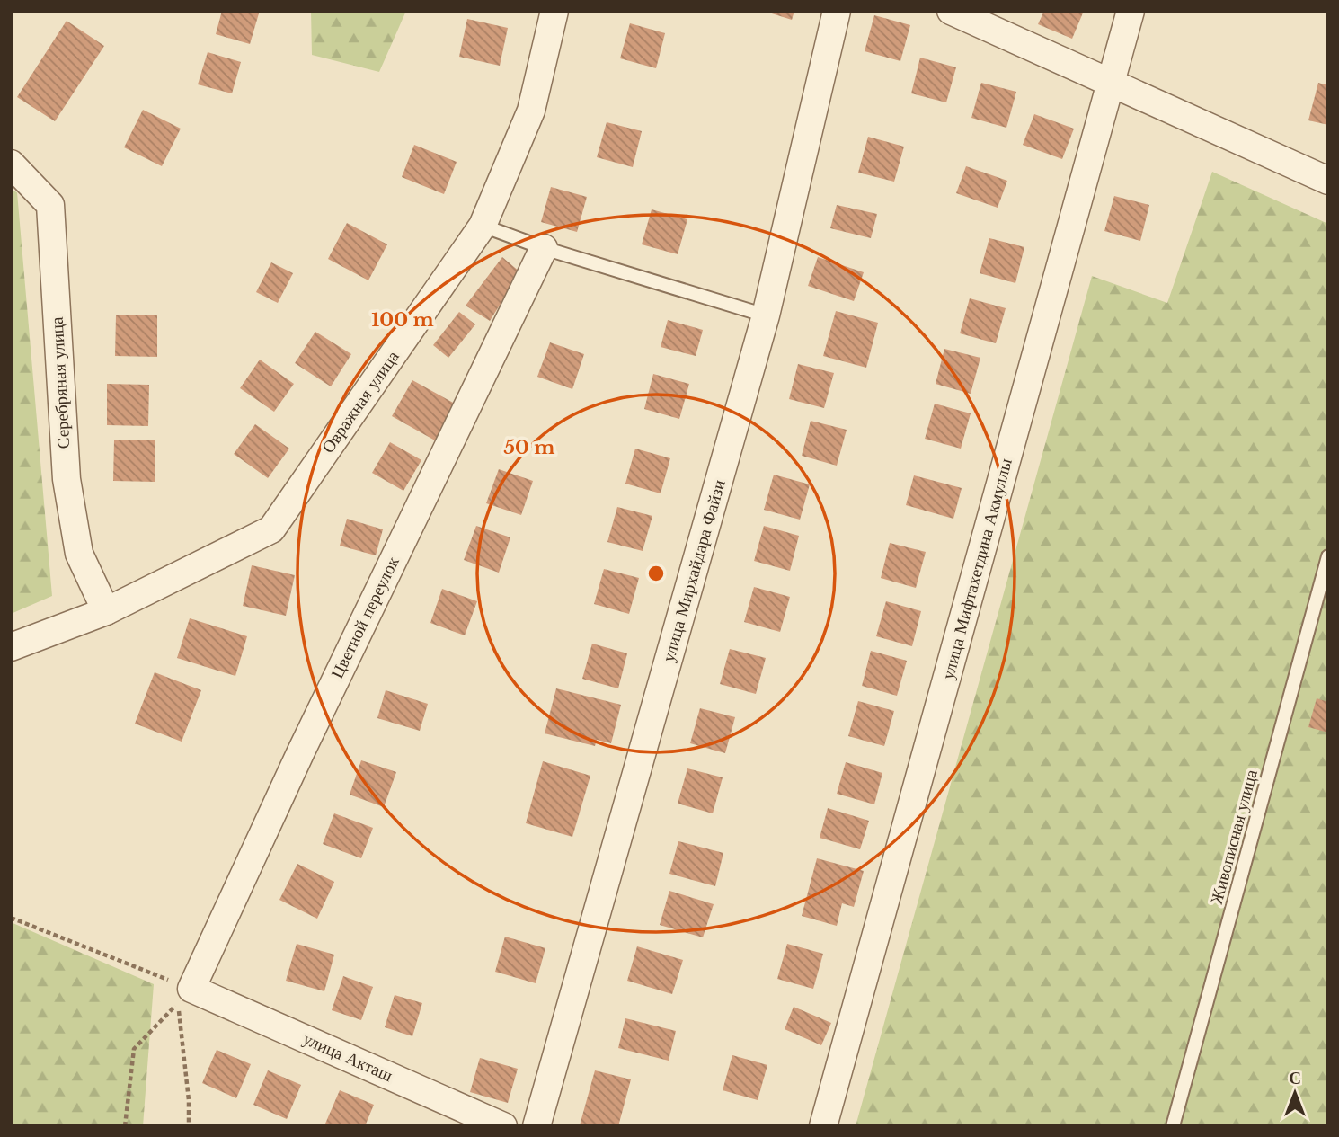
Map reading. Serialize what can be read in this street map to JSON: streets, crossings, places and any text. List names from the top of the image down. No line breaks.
{"streets":{"street":["Серебряная улица","Овражная улица","улица Мифтахетдина Акмуллы","улица Мирхайдара Файзи","Цветной переулок","улица Акташ"],"lane":["Живописная улица"]},"crossings":[["Серебряная улица","Овражная улица"],["Цветной переулок","улица Акташ"]],"north":"top","rings":["100 m","50 m"]}
